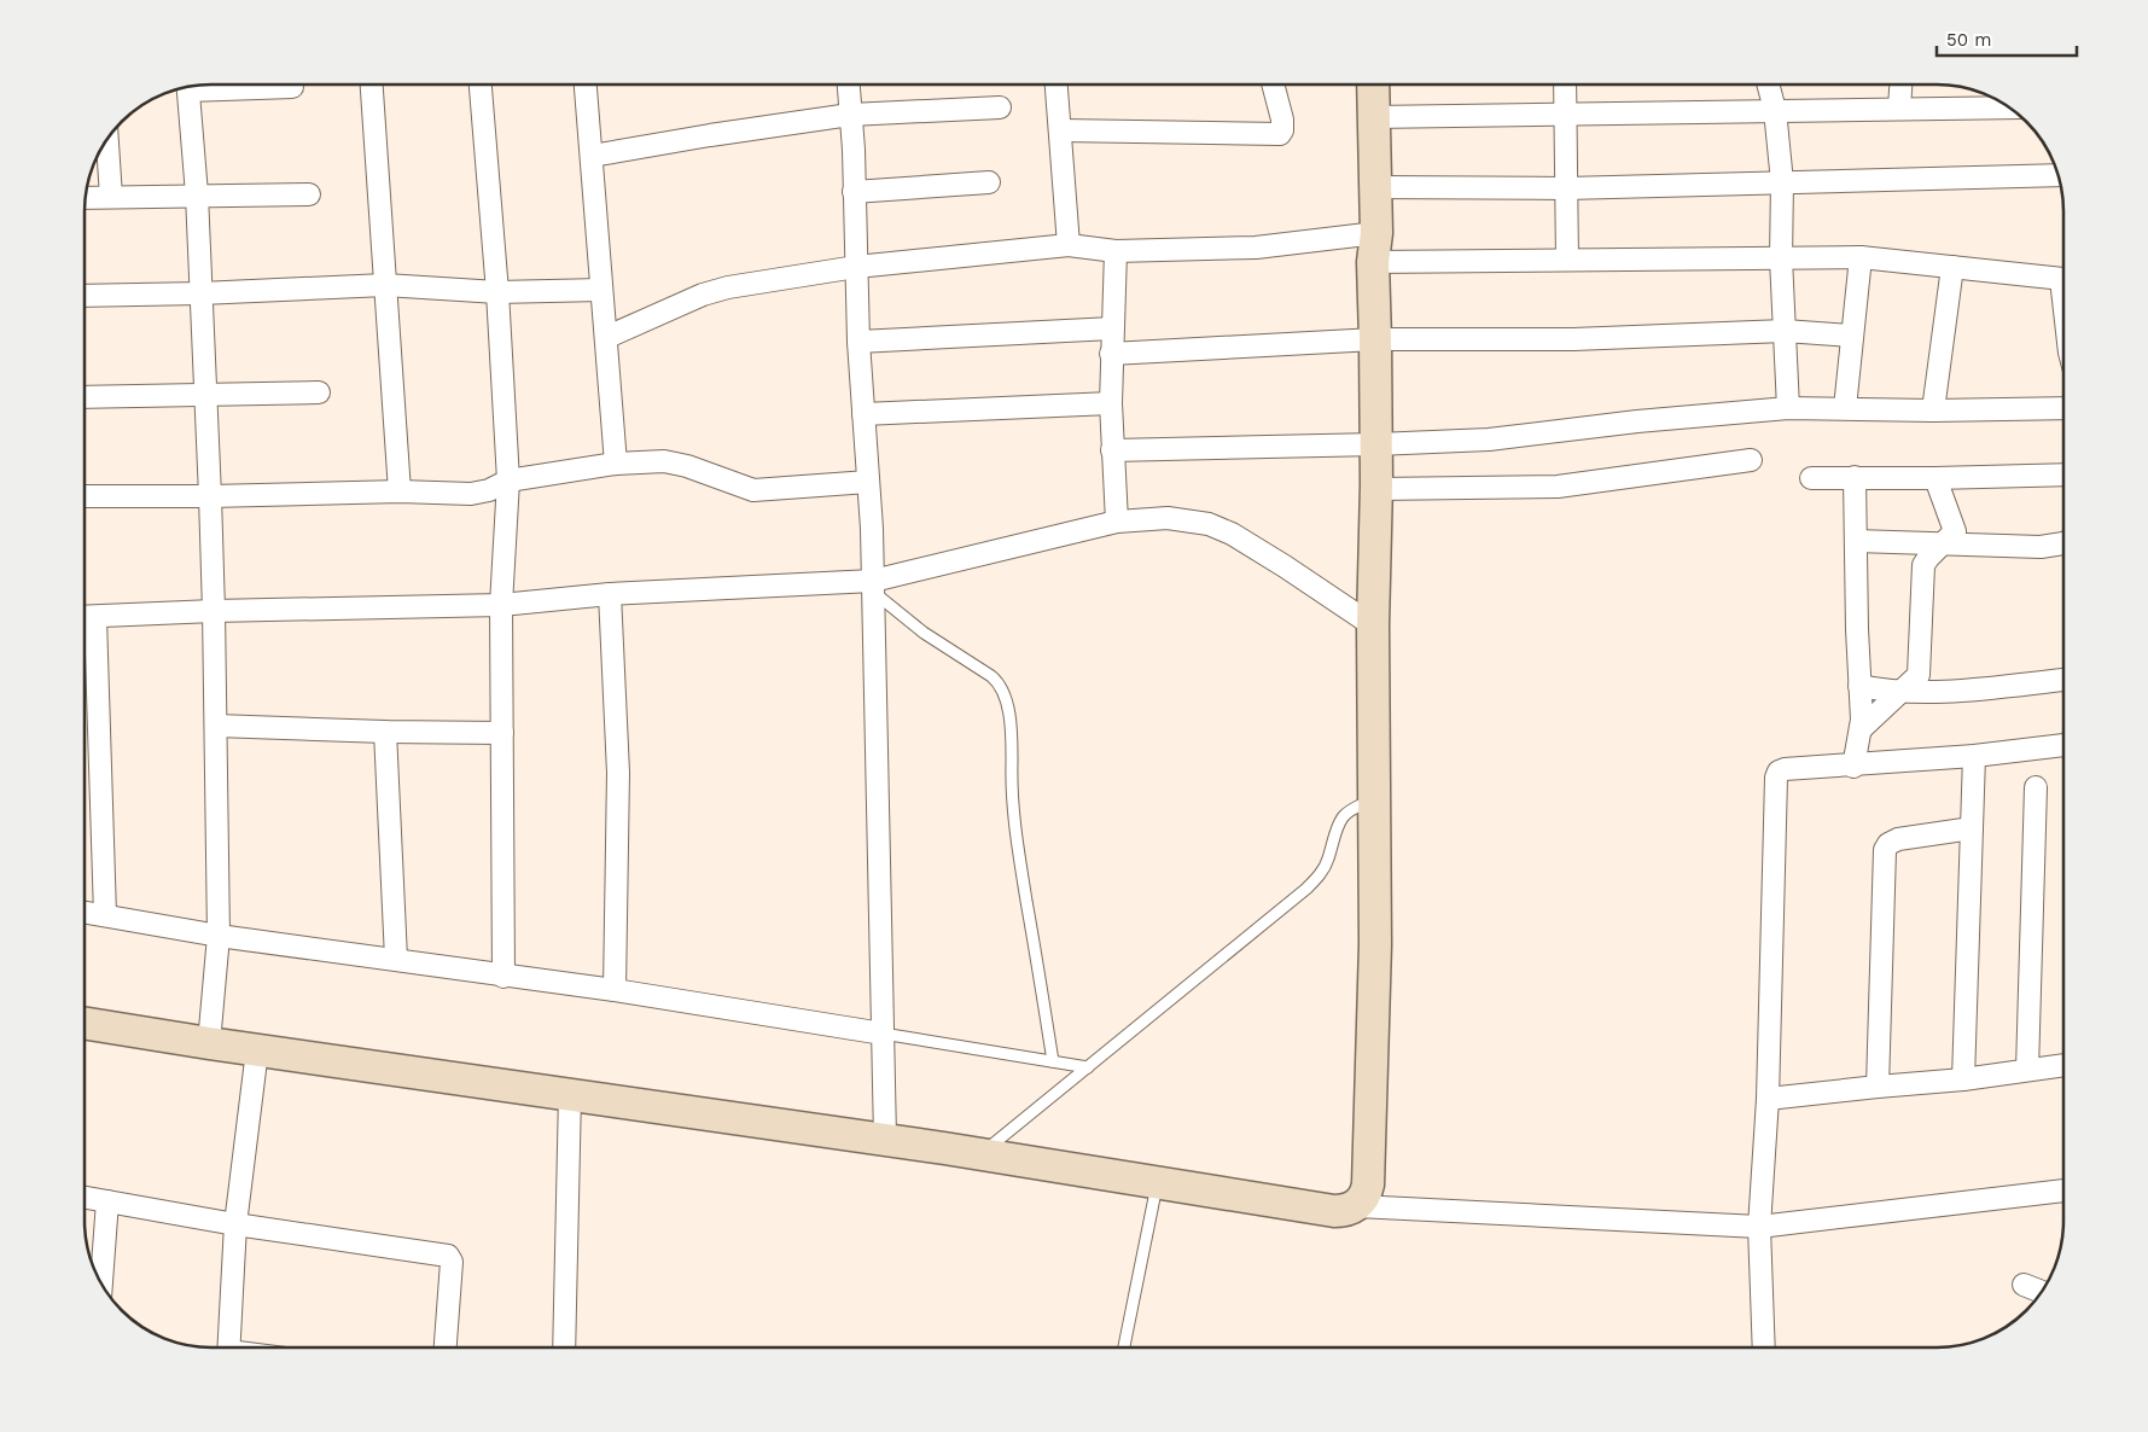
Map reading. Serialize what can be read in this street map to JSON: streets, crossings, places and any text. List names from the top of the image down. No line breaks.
{"scale_bar":"50 m"}
